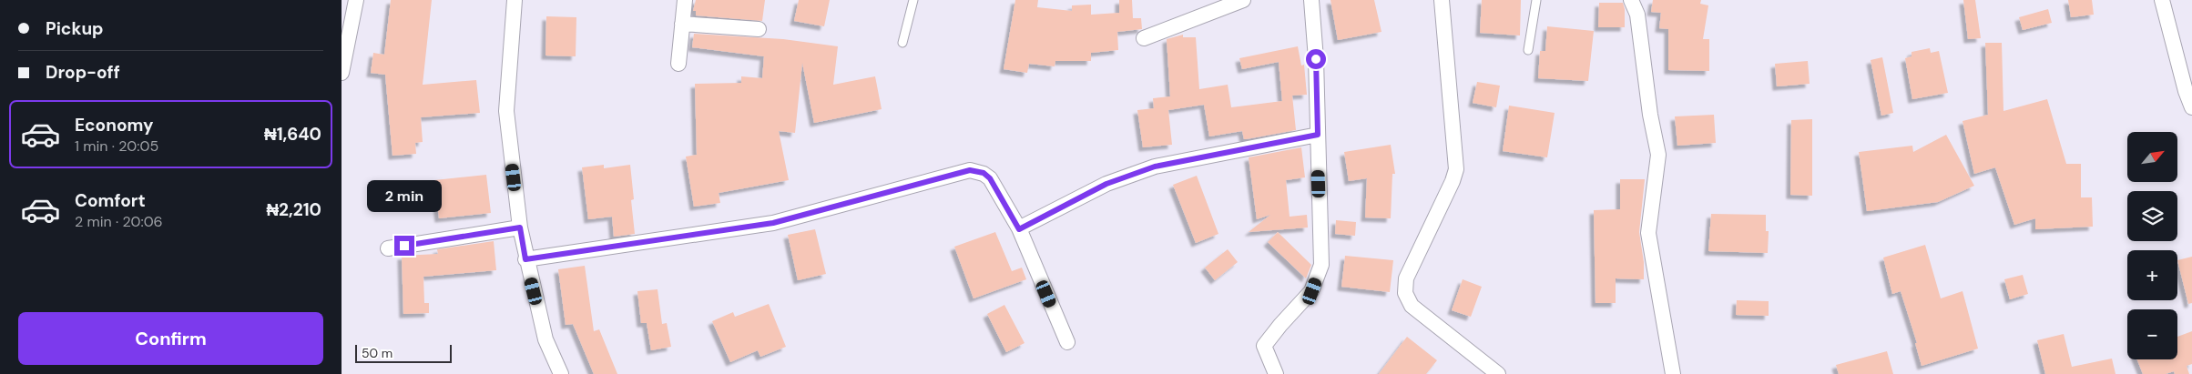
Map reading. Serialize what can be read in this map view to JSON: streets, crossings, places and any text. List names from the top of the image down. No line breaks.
{"scale_bar":"50 m","north":"top right","page":{"banner":["Pickup","Drop-off"],"list":[{"name":"Economy","note":"1 min · 20:05","value":"₦1,640"},{"name":"Comfort","note":"2 min · 20:06","value":"₦2,210"}],"map_buttons":["+","−"],"bubble":"2 min","buttons":"Confirm","scale":"50 m"}}
